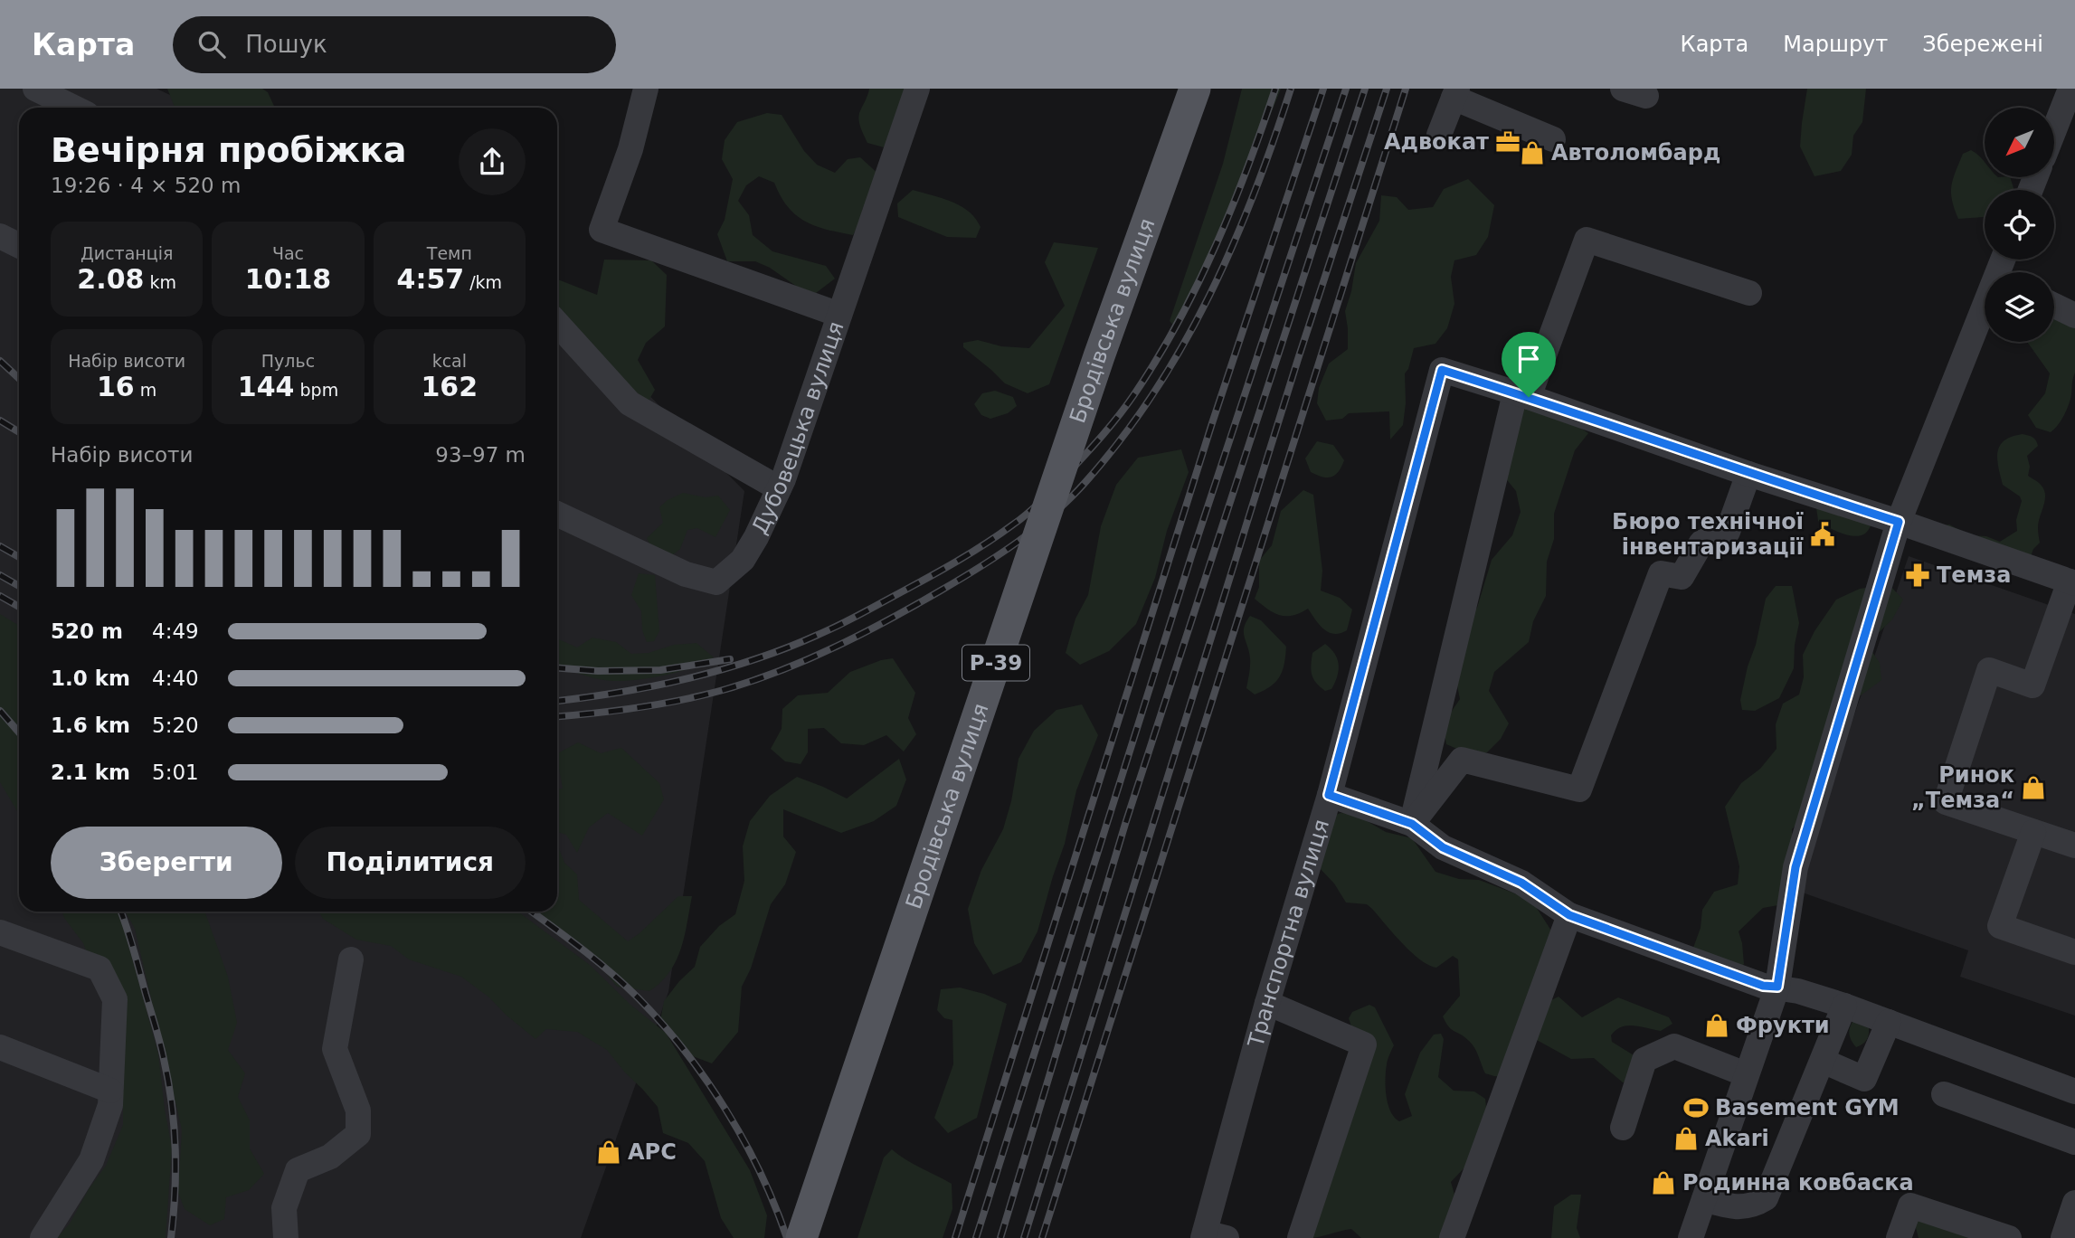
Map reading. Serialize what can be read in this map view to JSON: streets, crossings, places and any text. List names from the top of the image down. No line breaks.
{"streets":{"main road":["Бродівська вулиця","Р-39"],"street":["Дубовецька вулиця","Транспортна вулиця"]},"places":{"office":["Адвокат"],"shop":["Автоломбард","Ринок „Темза“","Фрукти","Akari","АРС","Родинна ковбаска"],"public building":["Бюро технічної інвентаризації"],"pharmacy":["Темза"],"sports":["Basement GYM"]},"north":"bottom left","page":{"header":"Карта","search":"Пошук","nav":["Карта","Маршрут","Збережені"],"heading":["Вечірня пробіжка","19:26 · 4 × 520 m"],"stats":[["Дистанція","2.08 km"],["Час","10:18"],["Темп","4:57 /km"],["Набір висоти","16 m"],["Пульс","144 bpm"],["kcal","162"]],"chart":["Набір висоти","93–97 m"],"list":[{"name":"520 m","note":"4:49"},{"name":"1.0 km","note":"4:40"},{"name":"1.6 km","note":"5:20"},{"name":"2.1 km","note":"5:01"}],"buttons":["Зберегти","Поділитися"]}}
